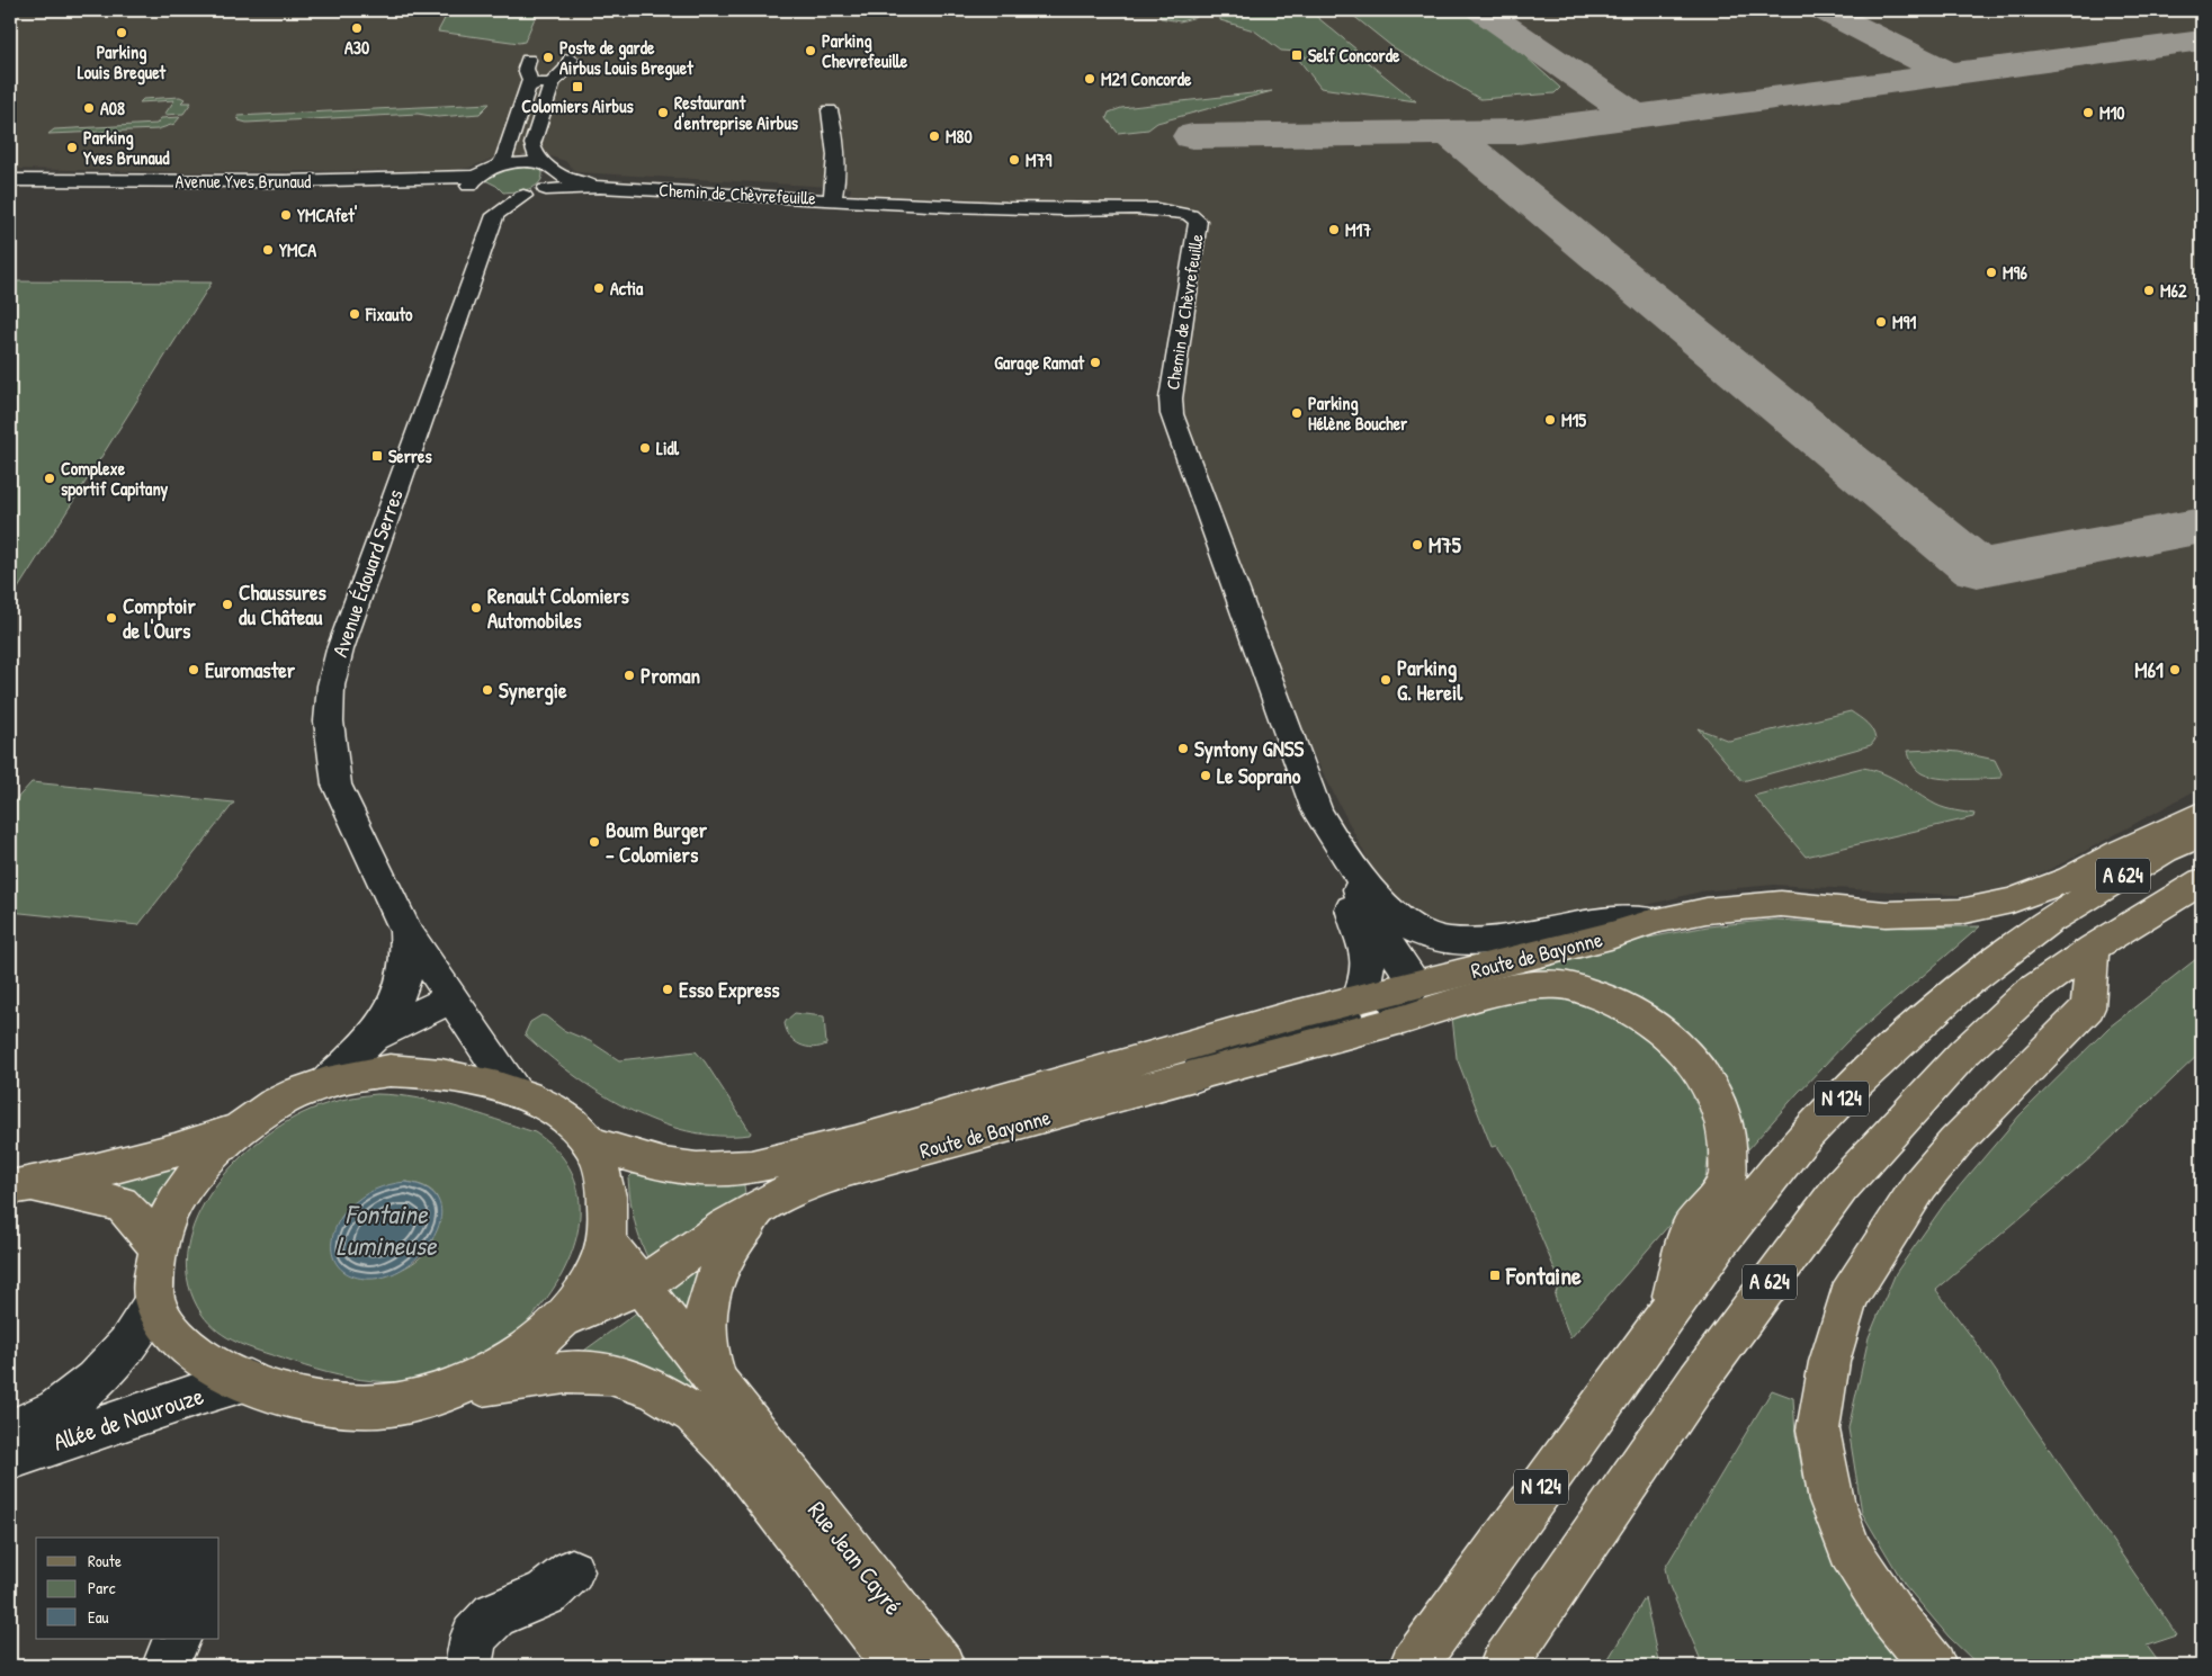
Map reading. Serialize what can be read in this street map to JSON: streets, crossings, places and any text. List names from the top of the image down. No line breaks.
{"streets":{"main road":["A 624","Route de Bayonne","N 124","Rue Jean Cayré"],"street":["Avenue Yves Brunaud","Chemin de Chèvrefeuille","Avenue Édouard Serres","Allée de Naurouze"]},"crossings":[["Avenue Yves Brunaud","Chemin de Chèvrefeuille"],["Avenue Yves Brunaud","Avenue Édouard Serres"],["Chemin de Chèvrefeuille","Avenue Édouard Serres"],["Chemin de Chèvrefeuille","Route de Bayonne"],["A 624","N 124"]],"water":["Fontaine Lumineuse"],"places":{"other":["A30","Parking Louis Breguet","Parking Chevrefeuille","Poste de garde Airbus Louis Breguet","M21 Concorde","A08","Restaurant d'entreprise Airbus","M10","M80","Parking Yves Brunaud","M79","YMCAfet'","M17","YMCA","M96","Actia","M62","Fixauto","M91","Garage Ramat","Parking Hélène Boucher","M15","Lidl","Complexe sportif Capitany","M75","Chaussures du Château","Renault Colomiers Automobiles","Comptoir de l'Ours","Euromaster","M61","Proman","Parking G. Hereil","Synergie","Syntony GNSS","Le Soprano","Boum Burger - Colomiers","Esso Express"],"transit":["Self Concorde","Colomiers Airbus","Serres","Fontaine"]},"legend":["Route","Parc","Eau"]}
